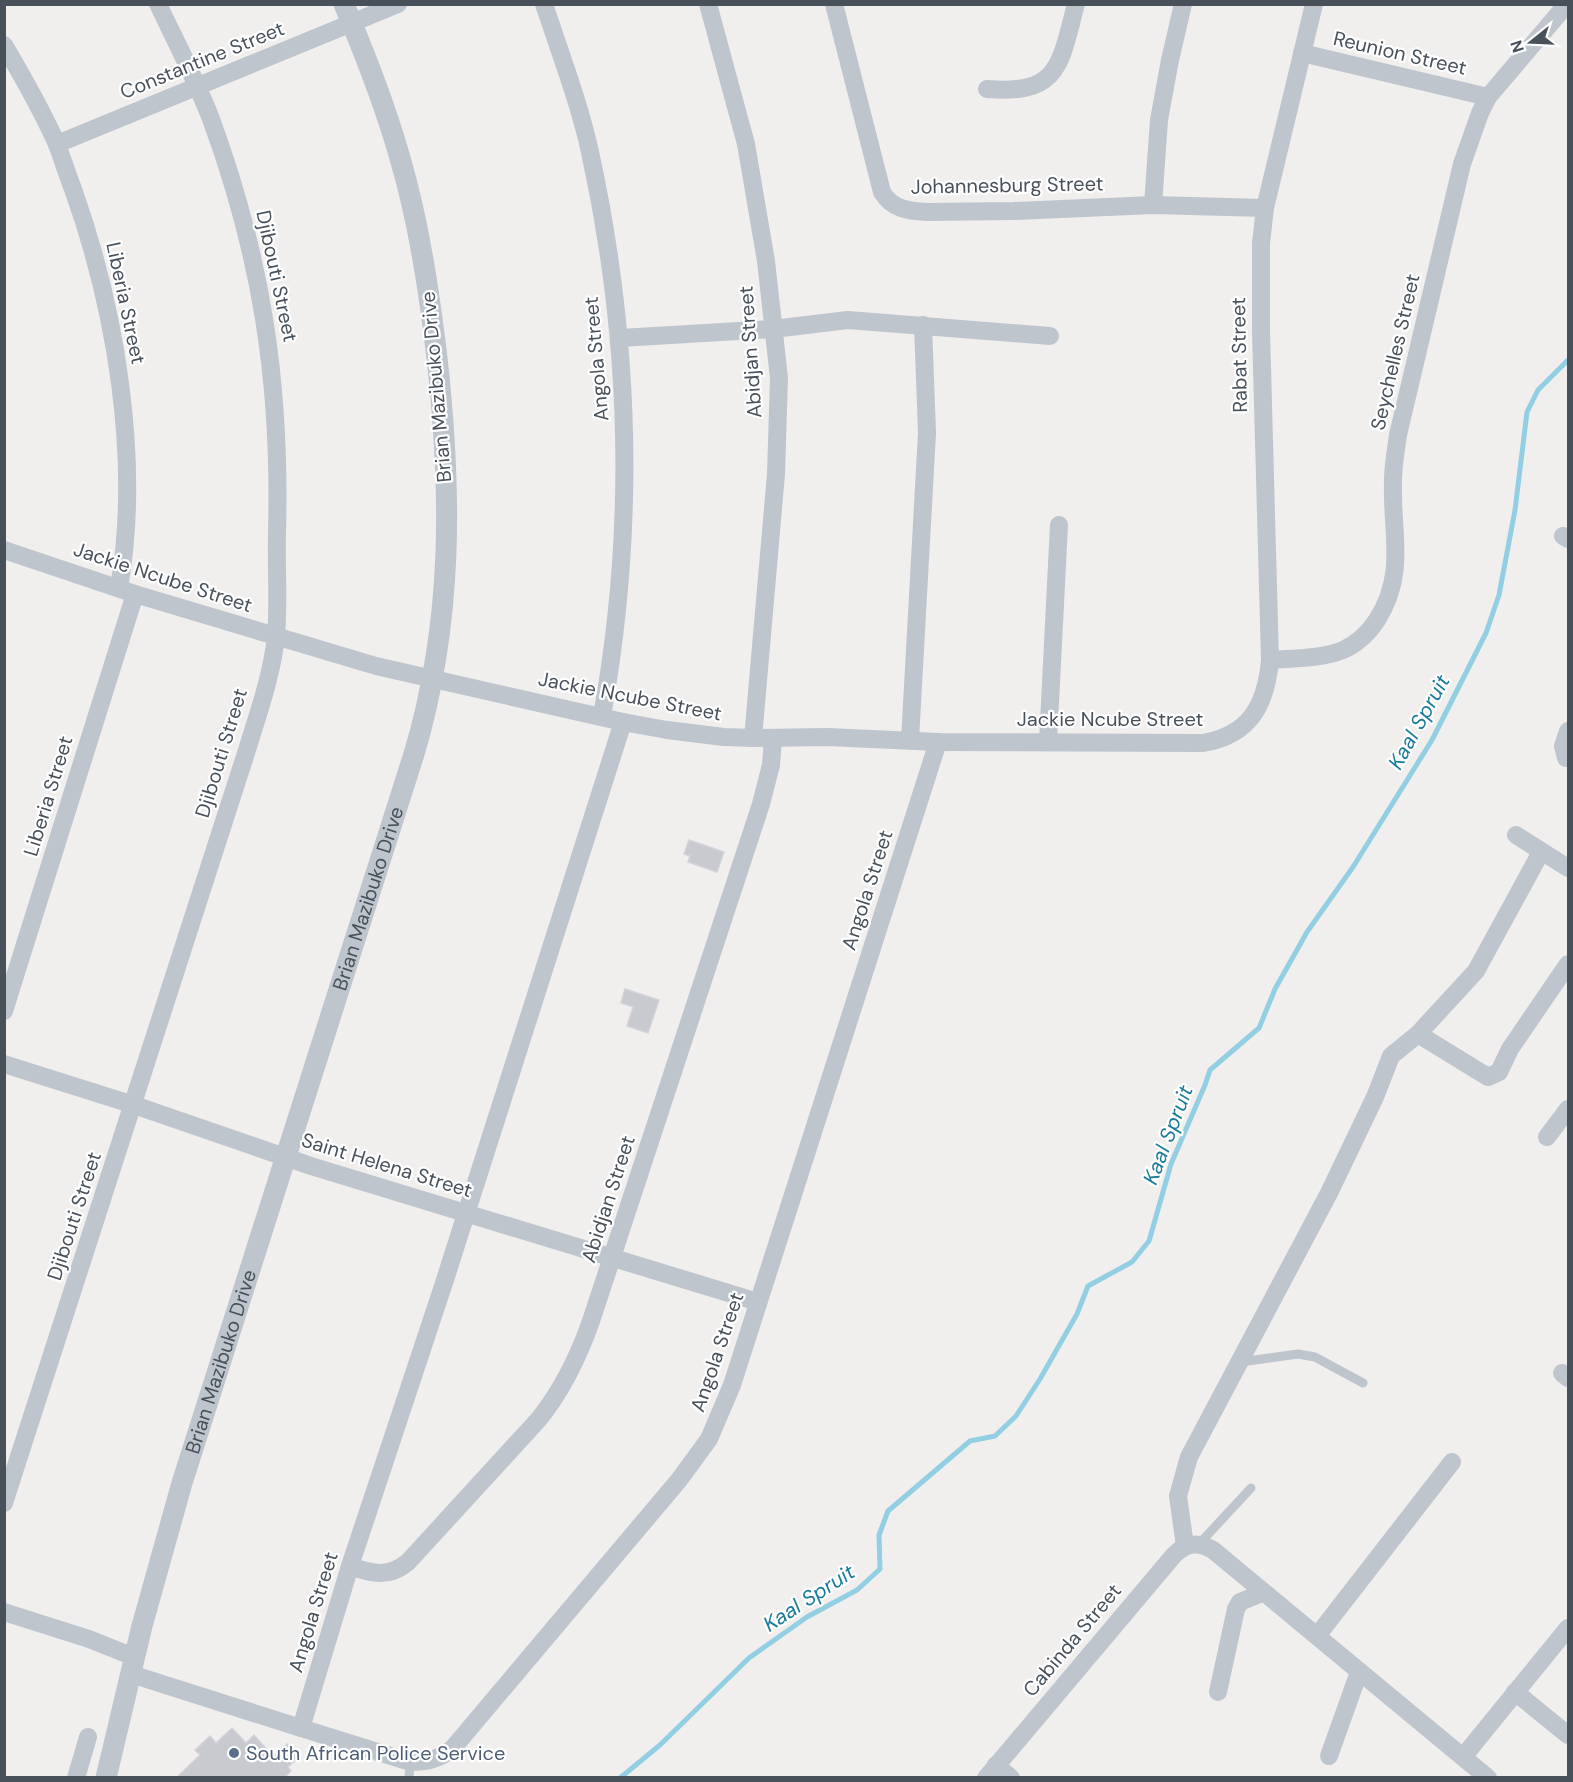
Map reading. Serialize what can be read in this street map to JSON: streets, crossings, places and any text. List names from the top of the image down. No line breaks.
{"streets":{"street":["Reunion Street","Constantine Street","Johannesburg Street","Djibouti Street","Liberia Street","Abidjan Street","Seychelles Street","Rabat Street","Angola Street","Brian Mazibuko Drive","Jackie Ncube Street","Saint Helena Street","Cabinda Street"]},"crossings":[["Reunion Street","Seychelles Street"],["Reunion Street","Rabat Street"],["Constantine Street","Djibouti Street"],["Constantine Street","Liberia Street"],["Constantine Street","Brian Mazibuko Drive"],["Johannesburg Street","Rabat Street"],["Djibouti Street","Jackie Ncube Street"],["Djibouti Street","Saint Helena Street"],["Liberia Street","Jackie Ncube Street"],["Abidjan Street","Angola Street"],["Abidjan Street","Jackie Ncube Street"],["Abidjan Street","Saint Helena Street"],["Seychelles Street","Rabat Street"],["Rabat Street","Jackie Ncube Street"],["Angola Street","Brian Mazibuko Drive"],["Angola Street","Jackie Ncube Street"],["Angola Street","Saint Helena Street"],["Brian Mazibuko Drive","Jackie Ncube Street"],["Brian Mazibuko Drive","Saint Helena Street"]],"water":["Kaal Spruit"],"places":["South African Police Service"],"north":"left"}
